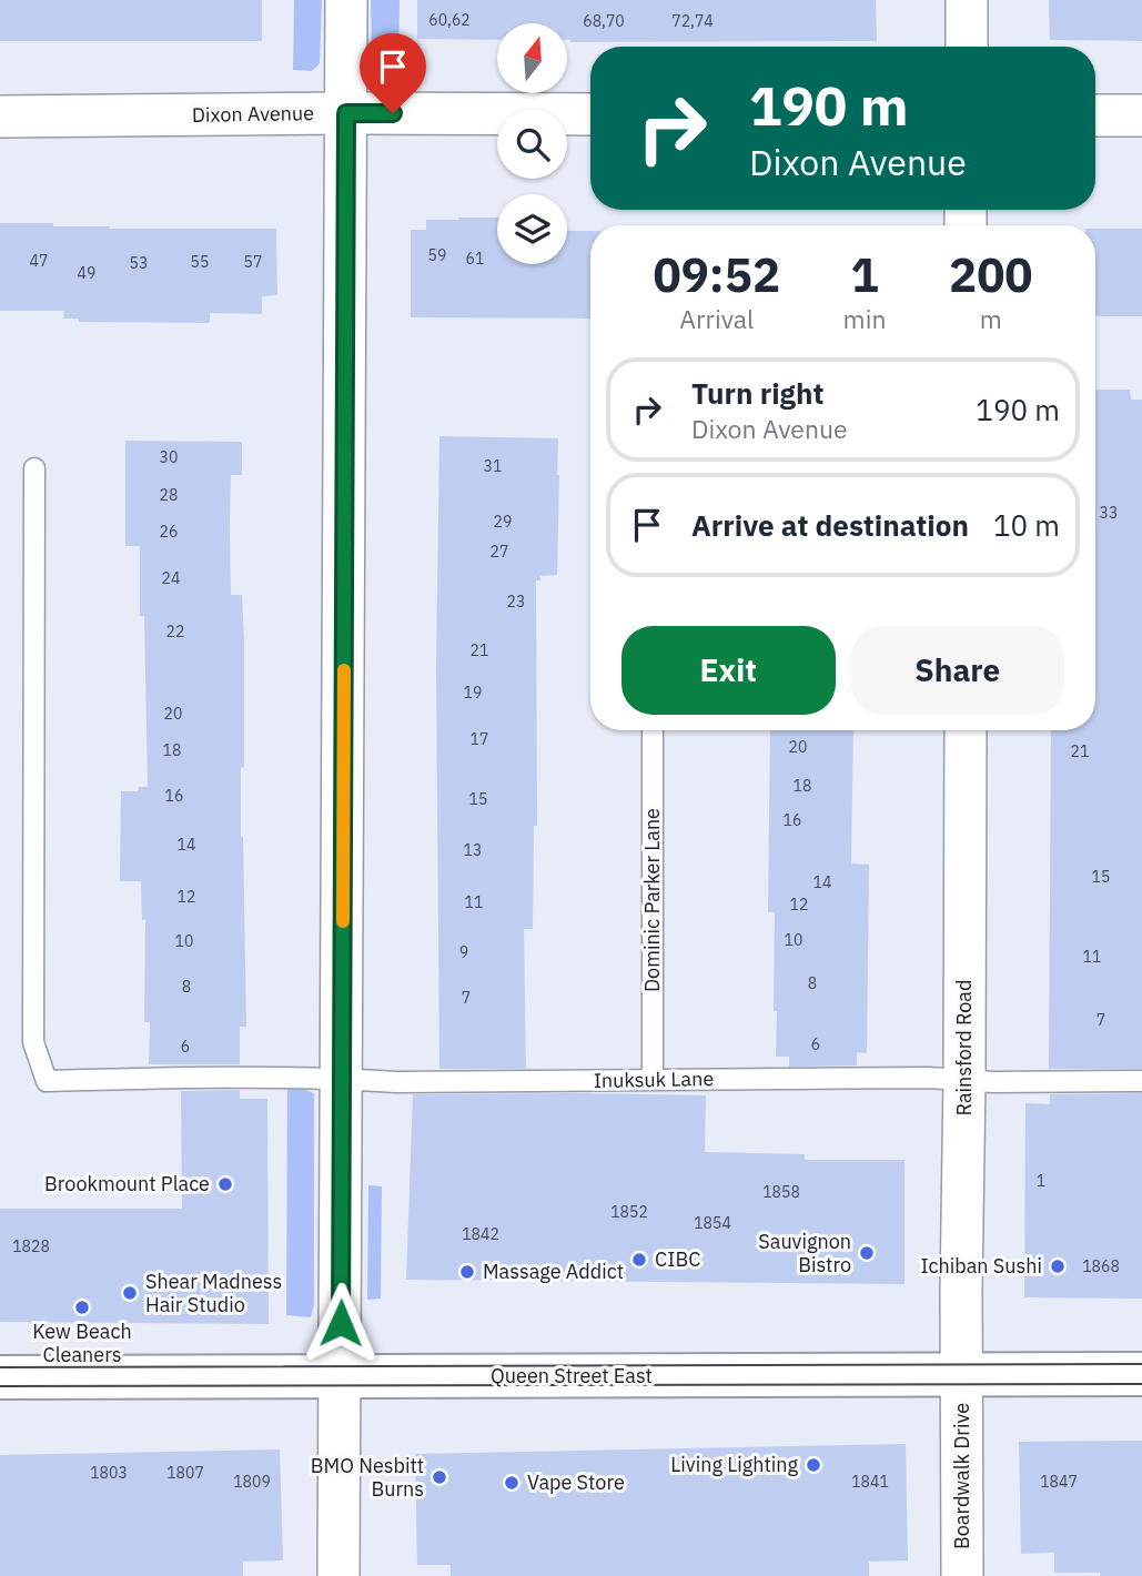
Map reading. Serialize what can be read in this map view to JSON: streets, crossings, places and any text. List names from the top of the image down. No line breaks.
{"streets":{"main road":["Queen Street East"],"street":["Dixon Avenue","Rainsford Road","Boardwalk Drive"],"lane":["Dominic Parker Lane","Inuksuk Lane"]},"crossings":[["Dominic Parker Lane","Inuksuk Lane"],["Rainsford Road","Inuksuk Lane"],["Rainsford Road","Queen Street East"],["Rainsford Road","Boardwalk Drive"],["Queen Street East","Boardwalk Drive"]],"places":["Brookmount Place","Sauvignon Bistro","CIBC","Ichiban Sushi","Massage Addict","Shear Madness Hair Studio","Kew Beach Cleaners","Living Lighting","BMO Nesbitt Burns","Vape Store"],"house_numbers":["60,62","68,70","72,74","59","61","47","55","57","53","49","30","31","28","33","29","26","27","24","23","22","21","19","20","17","20","18","21","18","16","15","16","14","13","15","14","12","11","12","10","10","9","11","8","8","7","7","6","6","1","1858","1852","1854","1842","1828","1868","1803","1807","1809","1841","1847"],"north":"top","page":{"turn":["190 m","Dixon Avenue"],"eta":["09:52","Arrival","1","min","200","m"],"list":[{"name":"Turn right","note":"Dixon Avenue","value":"190 m"},{"name":"Arrive at destination","value":"10 m"}],"buttons":["Exit","Share"]}}
